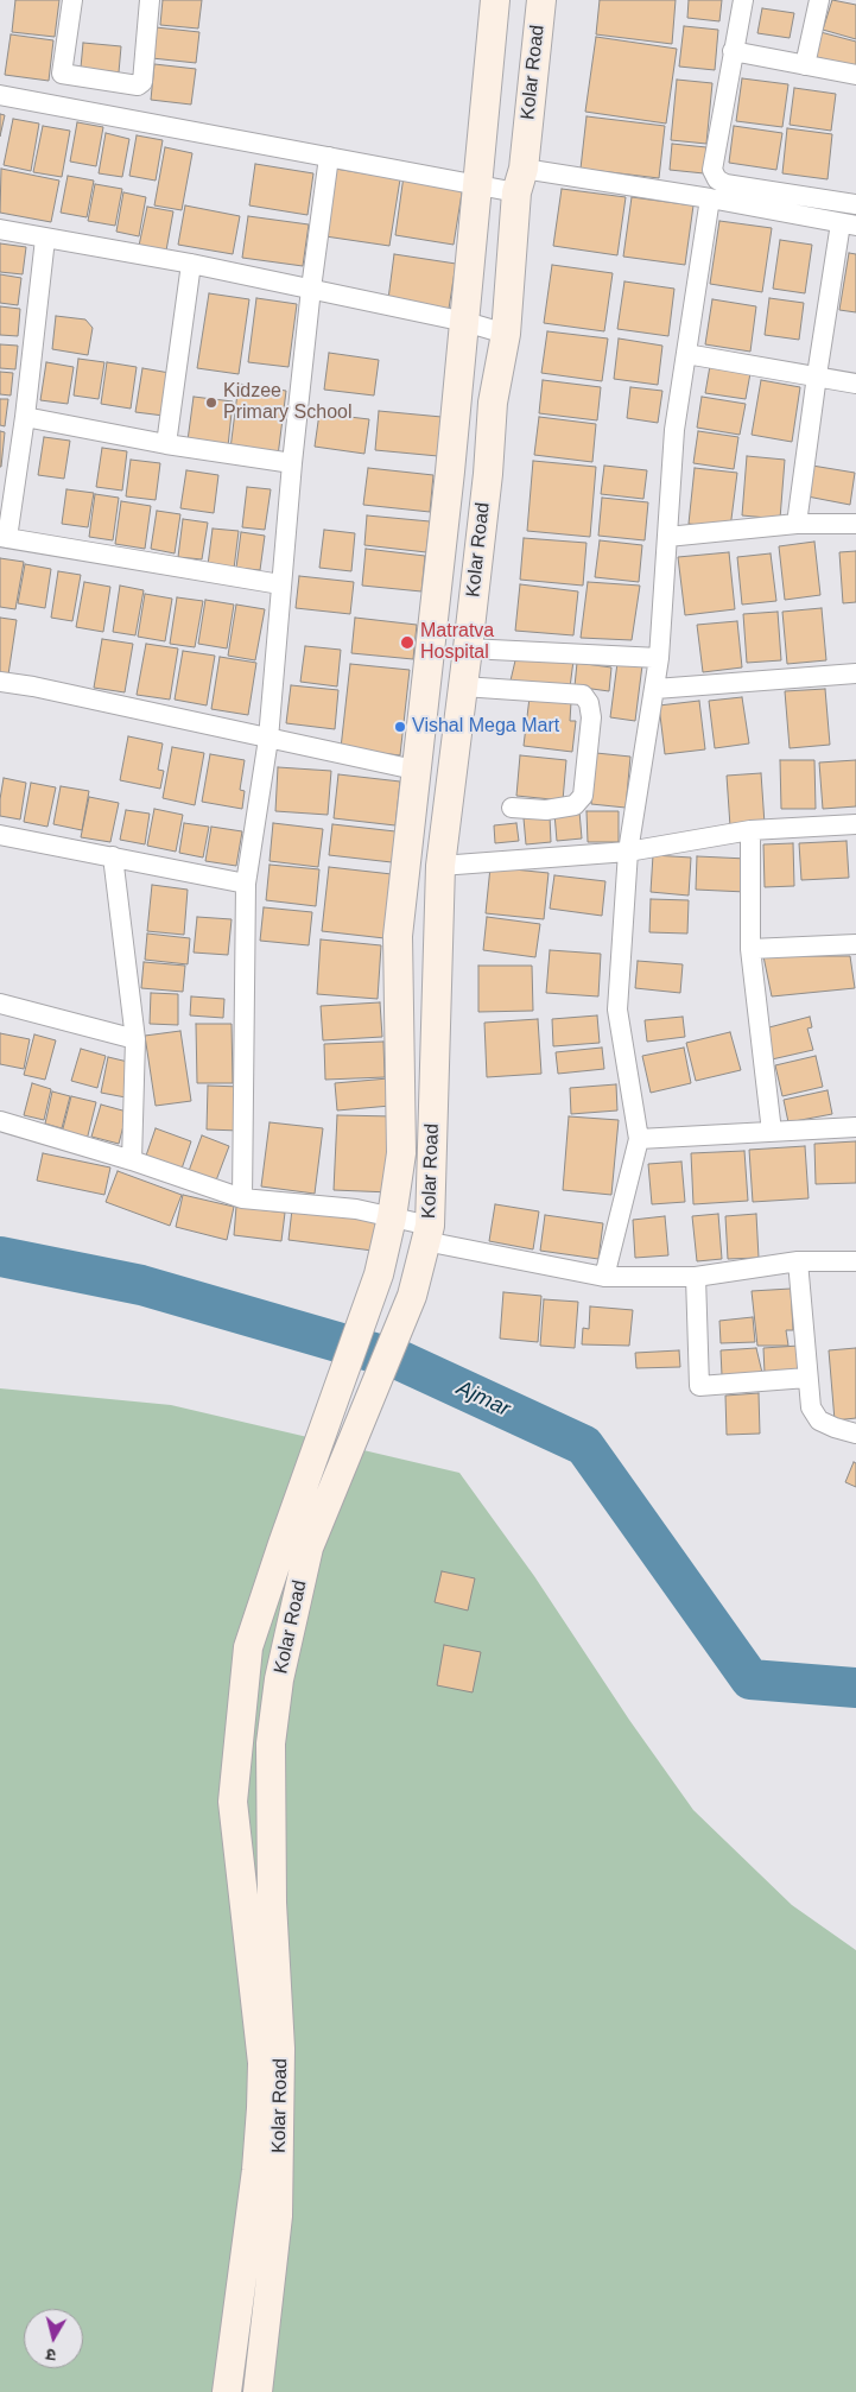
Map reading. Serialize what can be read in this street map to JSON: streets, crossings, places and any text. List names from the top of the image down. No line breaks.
{"streets":{"main road":["Kolar Road"]},"water":["Ajmar"],"places":["Kidzee Primary School","Matratva Hospital","Vishal Mega Mart"],"north":"bottom"}
